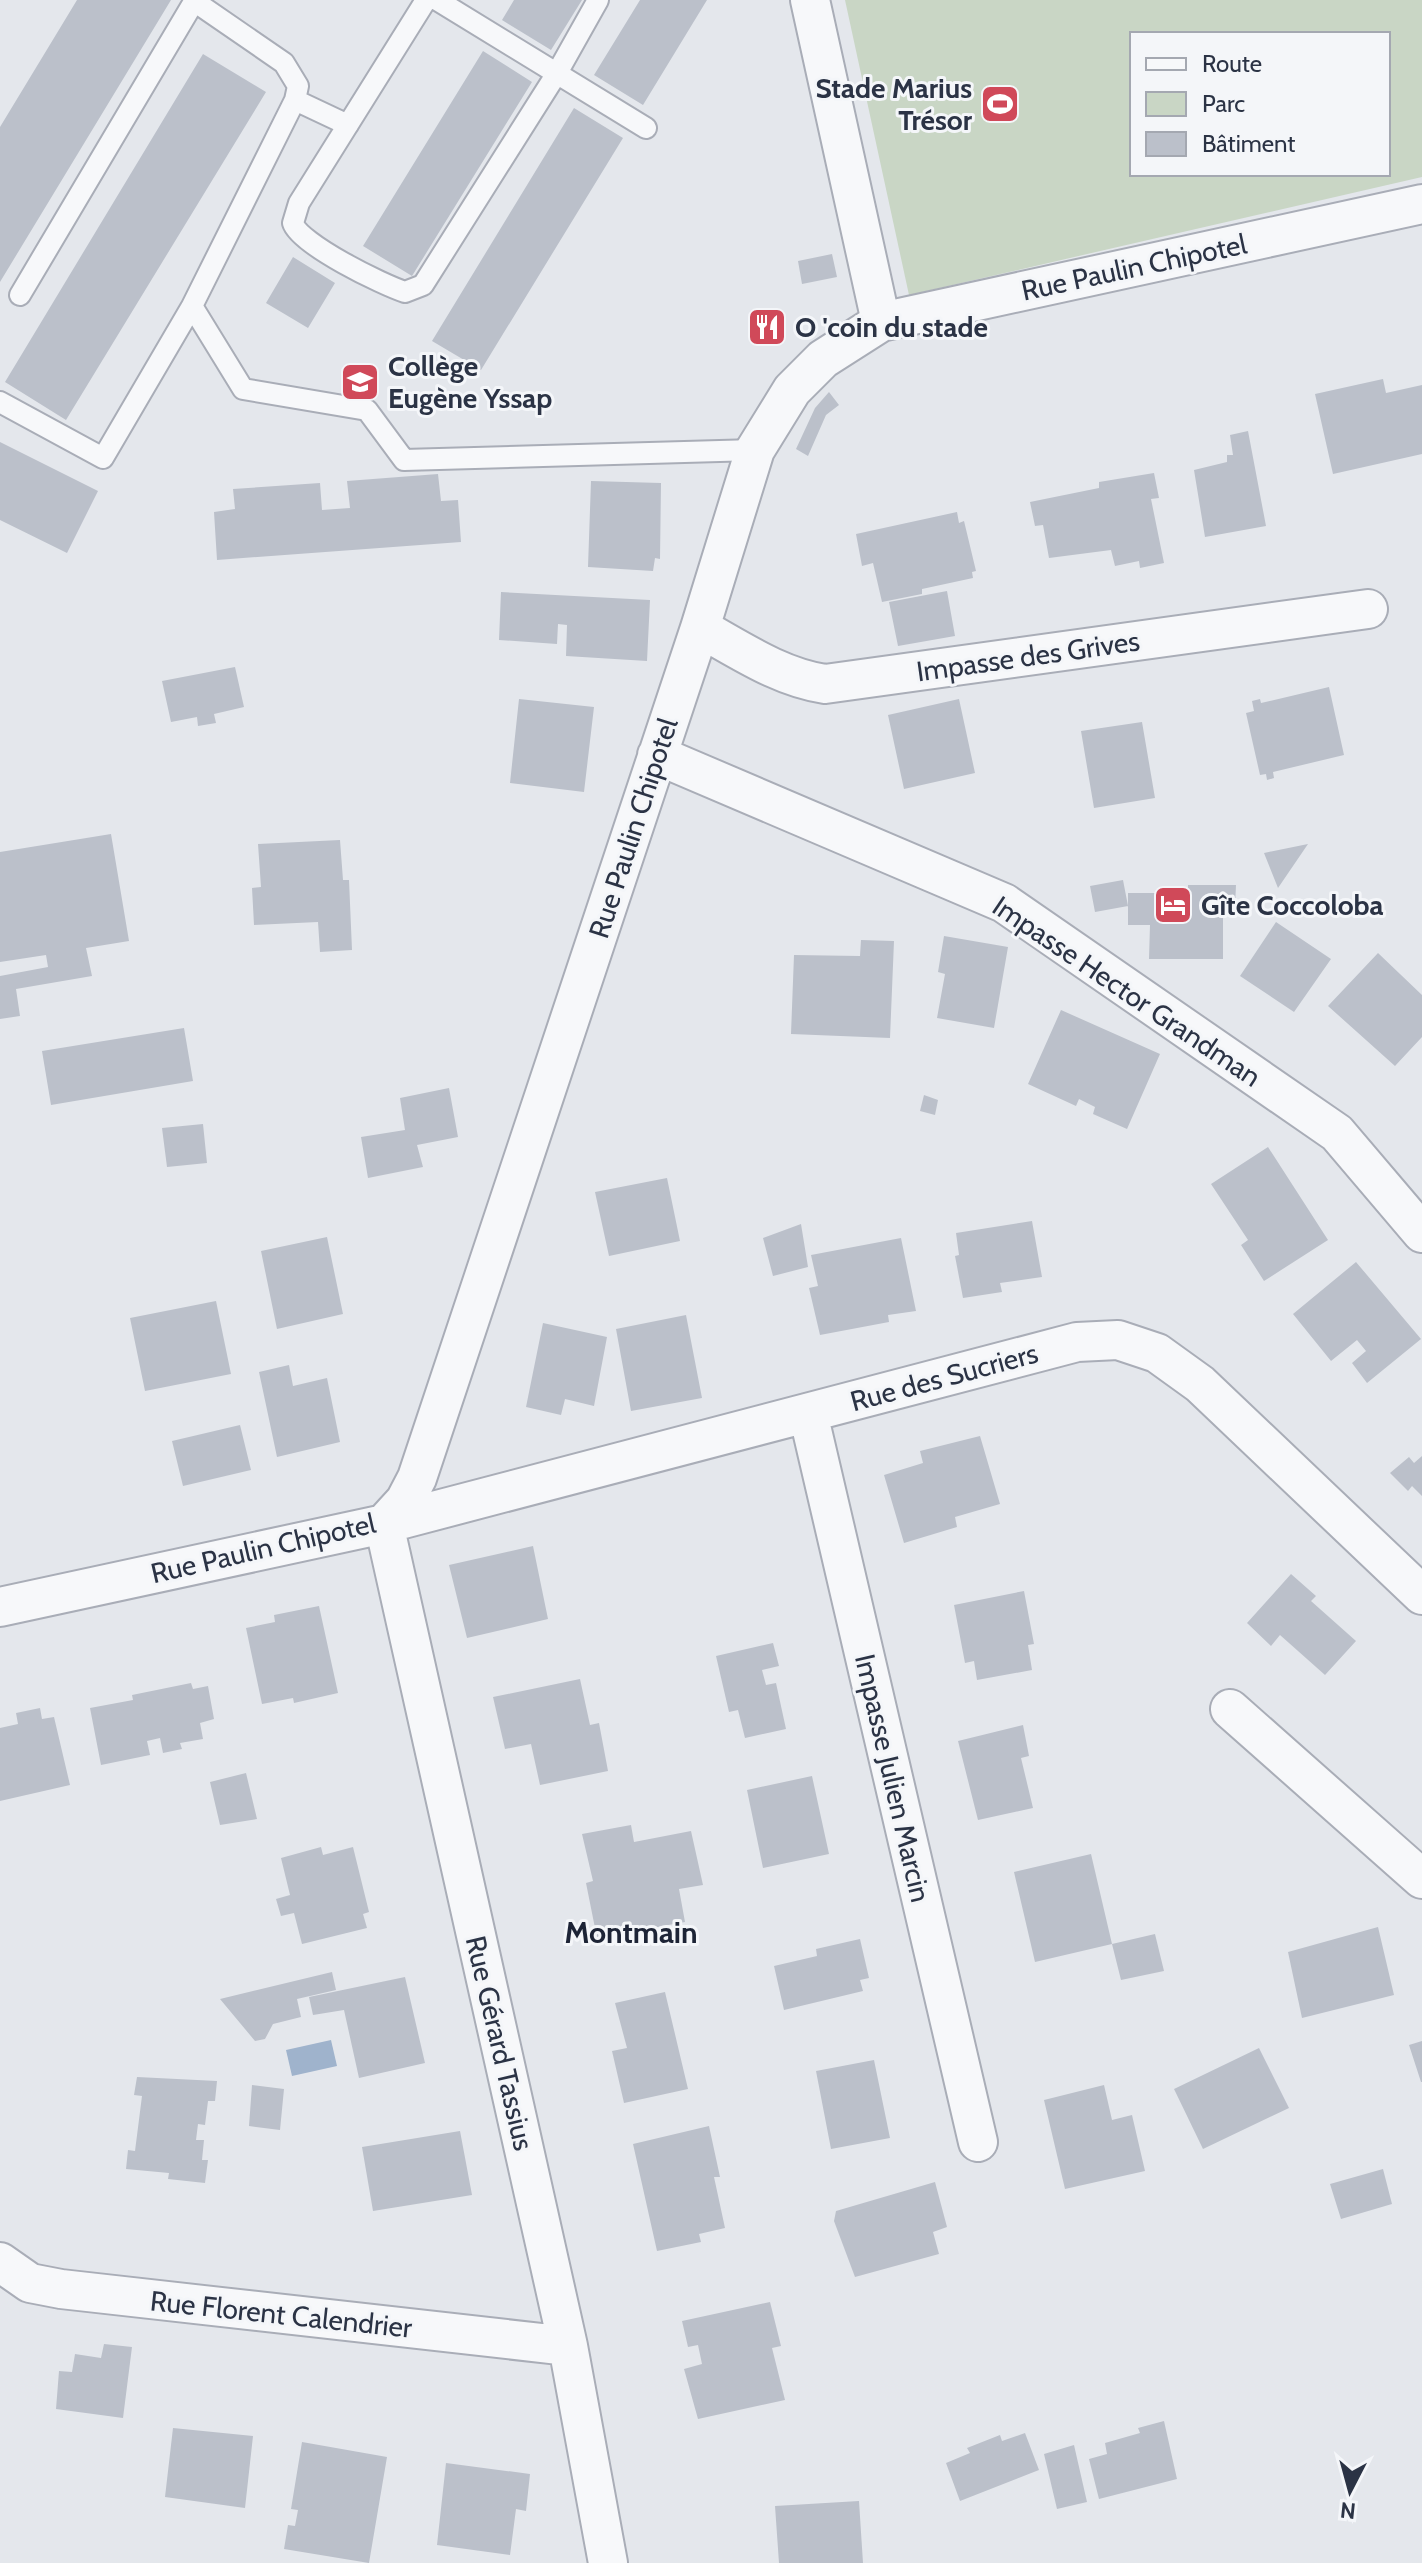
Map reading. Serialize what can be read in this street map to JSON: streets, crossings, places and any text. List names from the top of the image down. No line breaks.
{"streets":{"street":["Rue Paulin Chipotel","Impasse des Grives","Impasse Hector Grandman","Rue des Sucriers","Impasse Julien Marcin","Rue Gérard Tassius","Rue Florent Calendrier"]},"crossings":[["Rue Paulin Chipotel","Impasse des Grives"],["Rue Paulin Chipotel","Impasse Hector Grandman"],["Rue Paulin Chipotel","Rue des Sucriers"],["Rue Paulin Chipotel","Rue Gérard Tassius"],["Rue des Sucriers","Impasse Julien Marcin"],["Rue des Sucriers","Rue Gérard Tassius"],["Rue Gérard Tassius","Rue Florent Calendrier"]],"districts":["Montmain"],"places":{"sports":["Stade Marius Trésor"],"restaurant":["O 'coin du stade"],"school or university":["Collège Eugène Yssap"],"hotel":["Gîte Coccoloba"]},"legend":["Route","Parc","Bâtiment"],"north":"bottom"}
